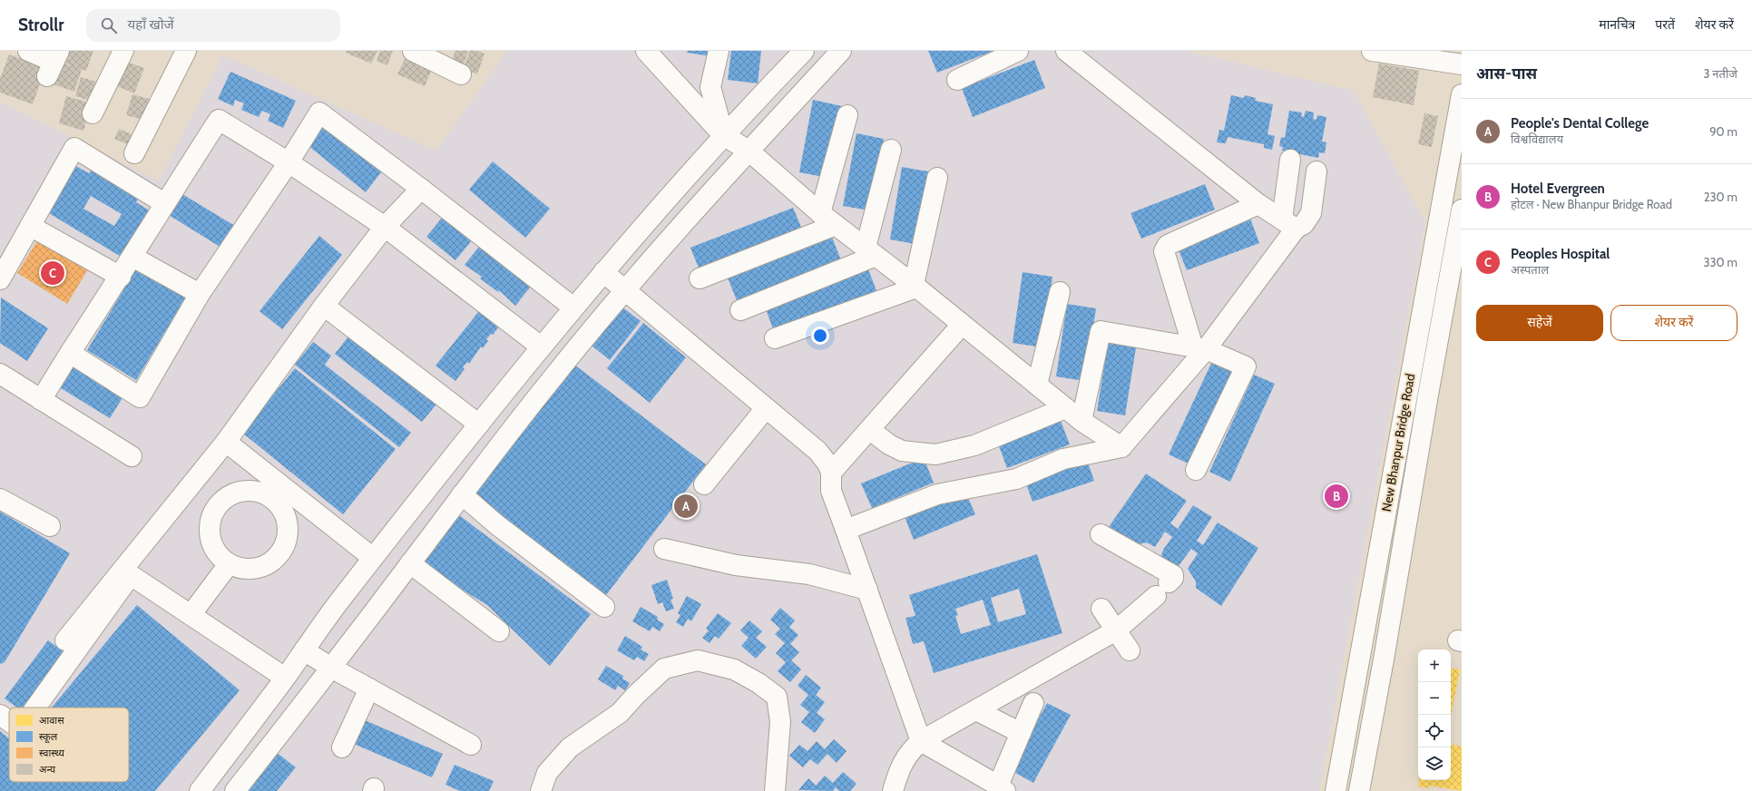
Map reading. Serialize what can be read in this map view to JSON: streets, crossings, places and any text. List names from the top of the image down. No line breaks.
{"streets":{"street":["New Bhanpur Bridge Road"]},"legend":["आवास","स्कूल","स्वास्थ्य","अन्य"],"page":{"header":"Strollr","search":"यहाँ खोजें","nav":["मानचित्र","परतें","शेयर करें"],"heading":["आस-पास","3 नतीजे"],"list":[{"mark":"A","name":"People's Dental College","note":"विश्वविद्यालय","value":"90 m"},{"mark":"B","name":"Hotel Evergreen","note":"होटल · New Bhanpur Bridge Road","value":"230 m"},{"mark":"C","name":"Peoples Hospital","note":"अस्पताल","value":"330 m"}],"pins":["C","B","A"],"buttons":["सहेजें","शेयर करें"],"map_buttons":["+","−"]}}
